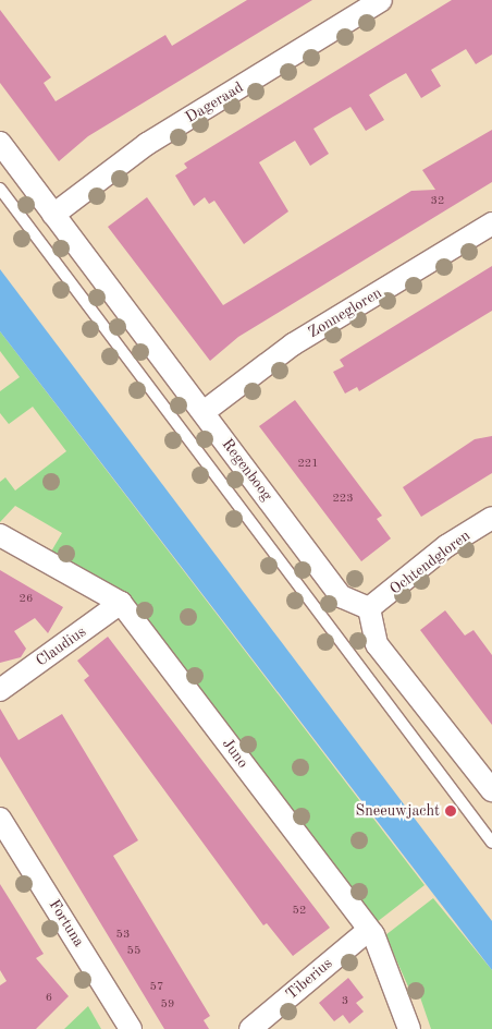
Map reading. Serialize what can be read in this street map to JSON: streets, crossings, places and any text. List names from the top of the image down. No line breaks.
{"streets":{"street":["Dageraad","Zonnegloren","Regenboog","Ochtendgloren","Claudius","Juno","Fortuna","Tiberius"]},"crossings":[["Dageraad","Regenboog"],["Zonnegloren","Regenboog"],["Regenboog","Ochtendgloren"],["Claudius","Juno"],["Juno","Tiberius"]],"places":["Sneeuwjacht"],"house_numbers":["32","221","223","26","52","53","55","57","6","3","59"]}
